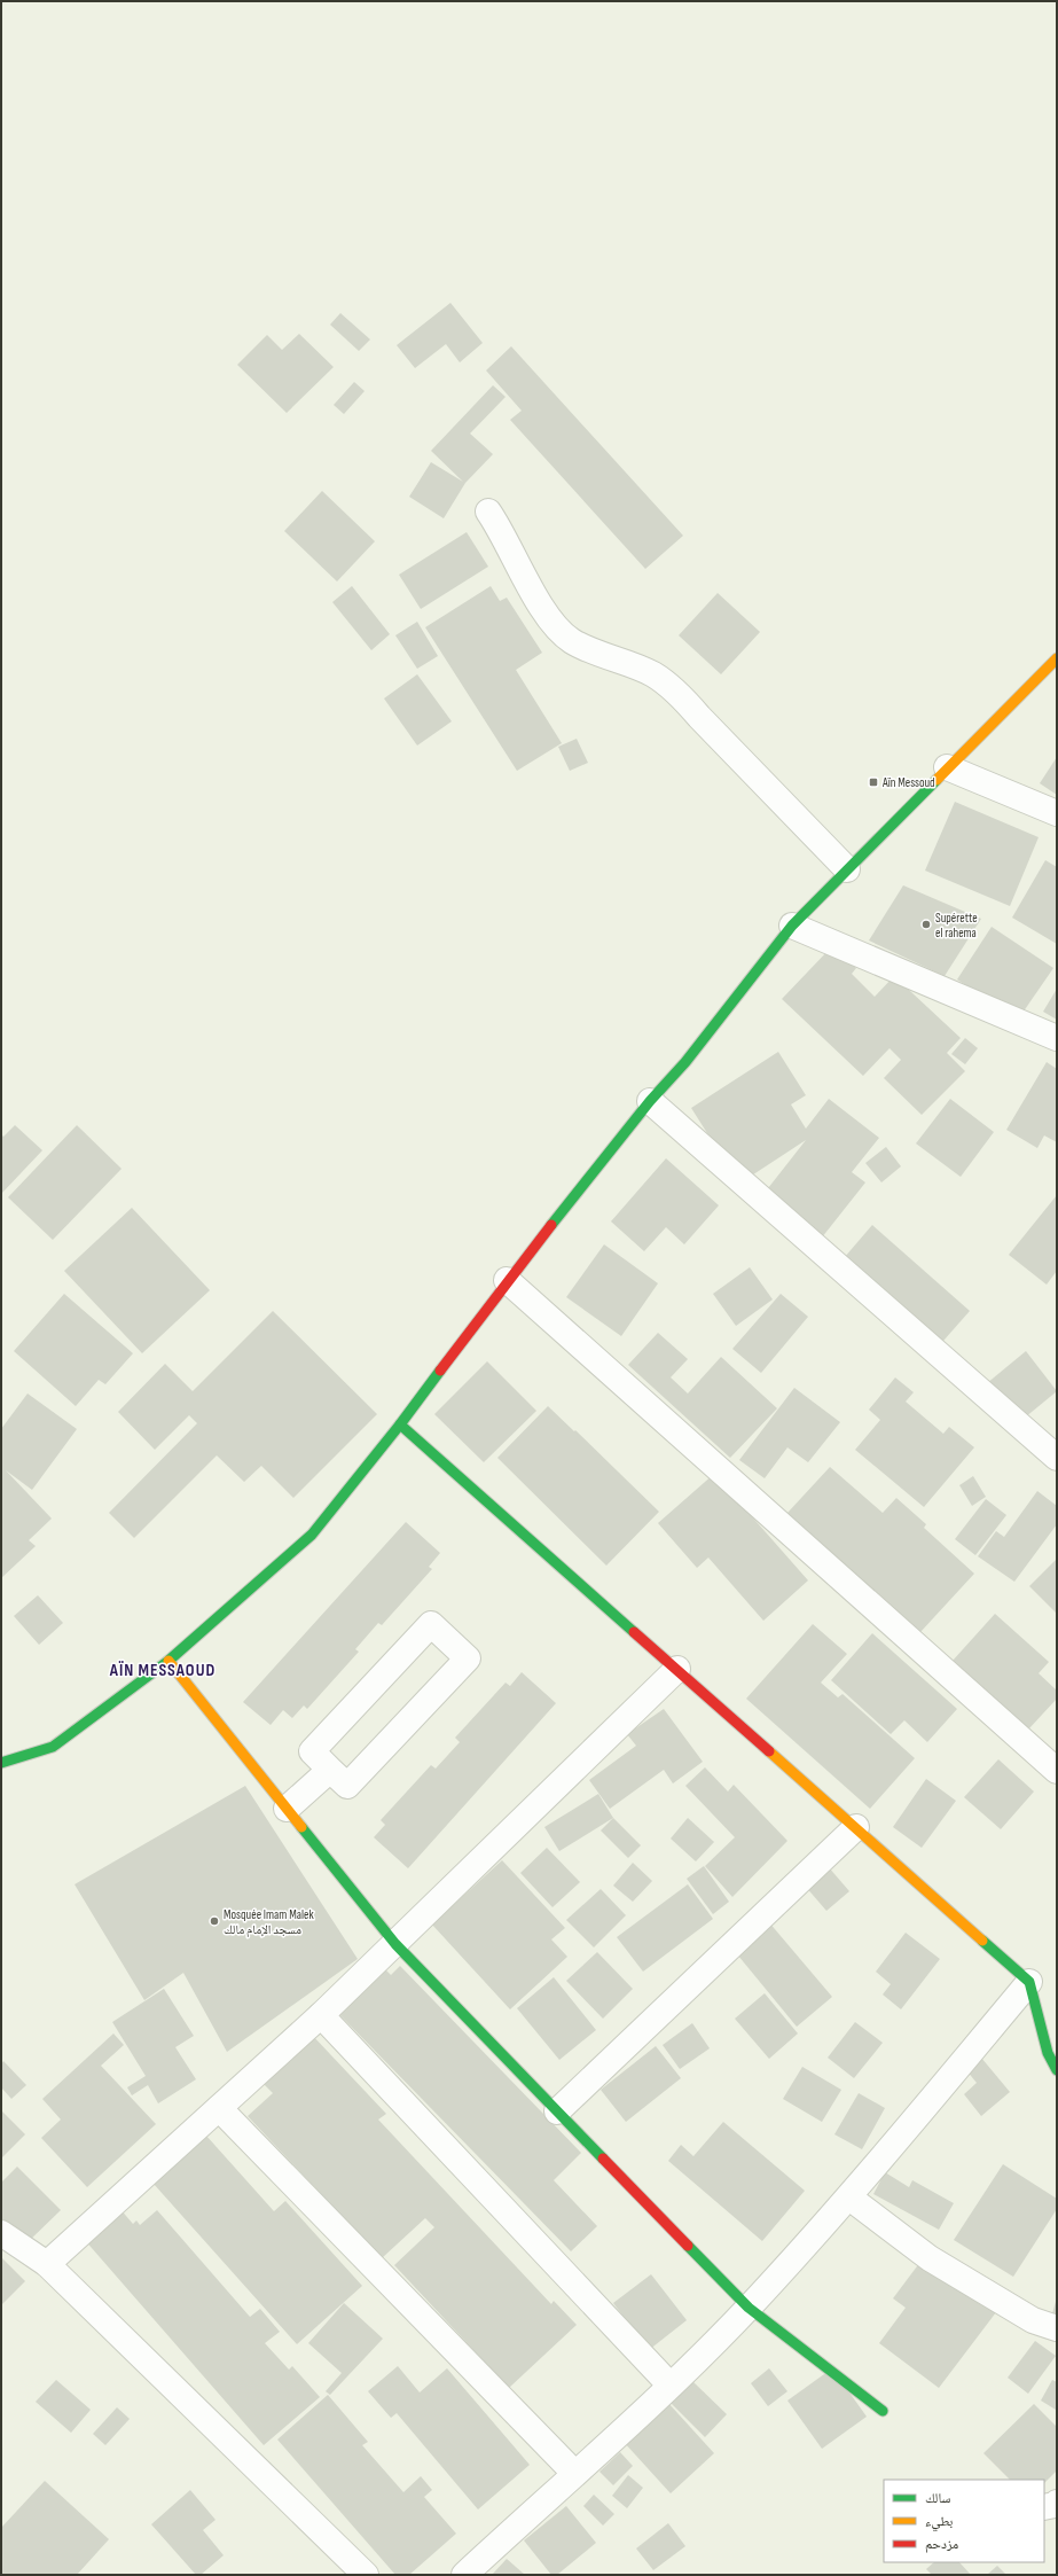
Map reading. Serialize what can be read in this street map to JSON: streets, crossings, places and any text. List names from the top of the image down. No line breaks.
{"districts":["AÏN MESSAOUD"],"places":{"transit":["Aïn Messoud"],"other":["Supérette el rahema","Mosquée Imam Malek مسجد الإمام مالك"]},"legend":["سالك","بطيء","مزدحم"]}
